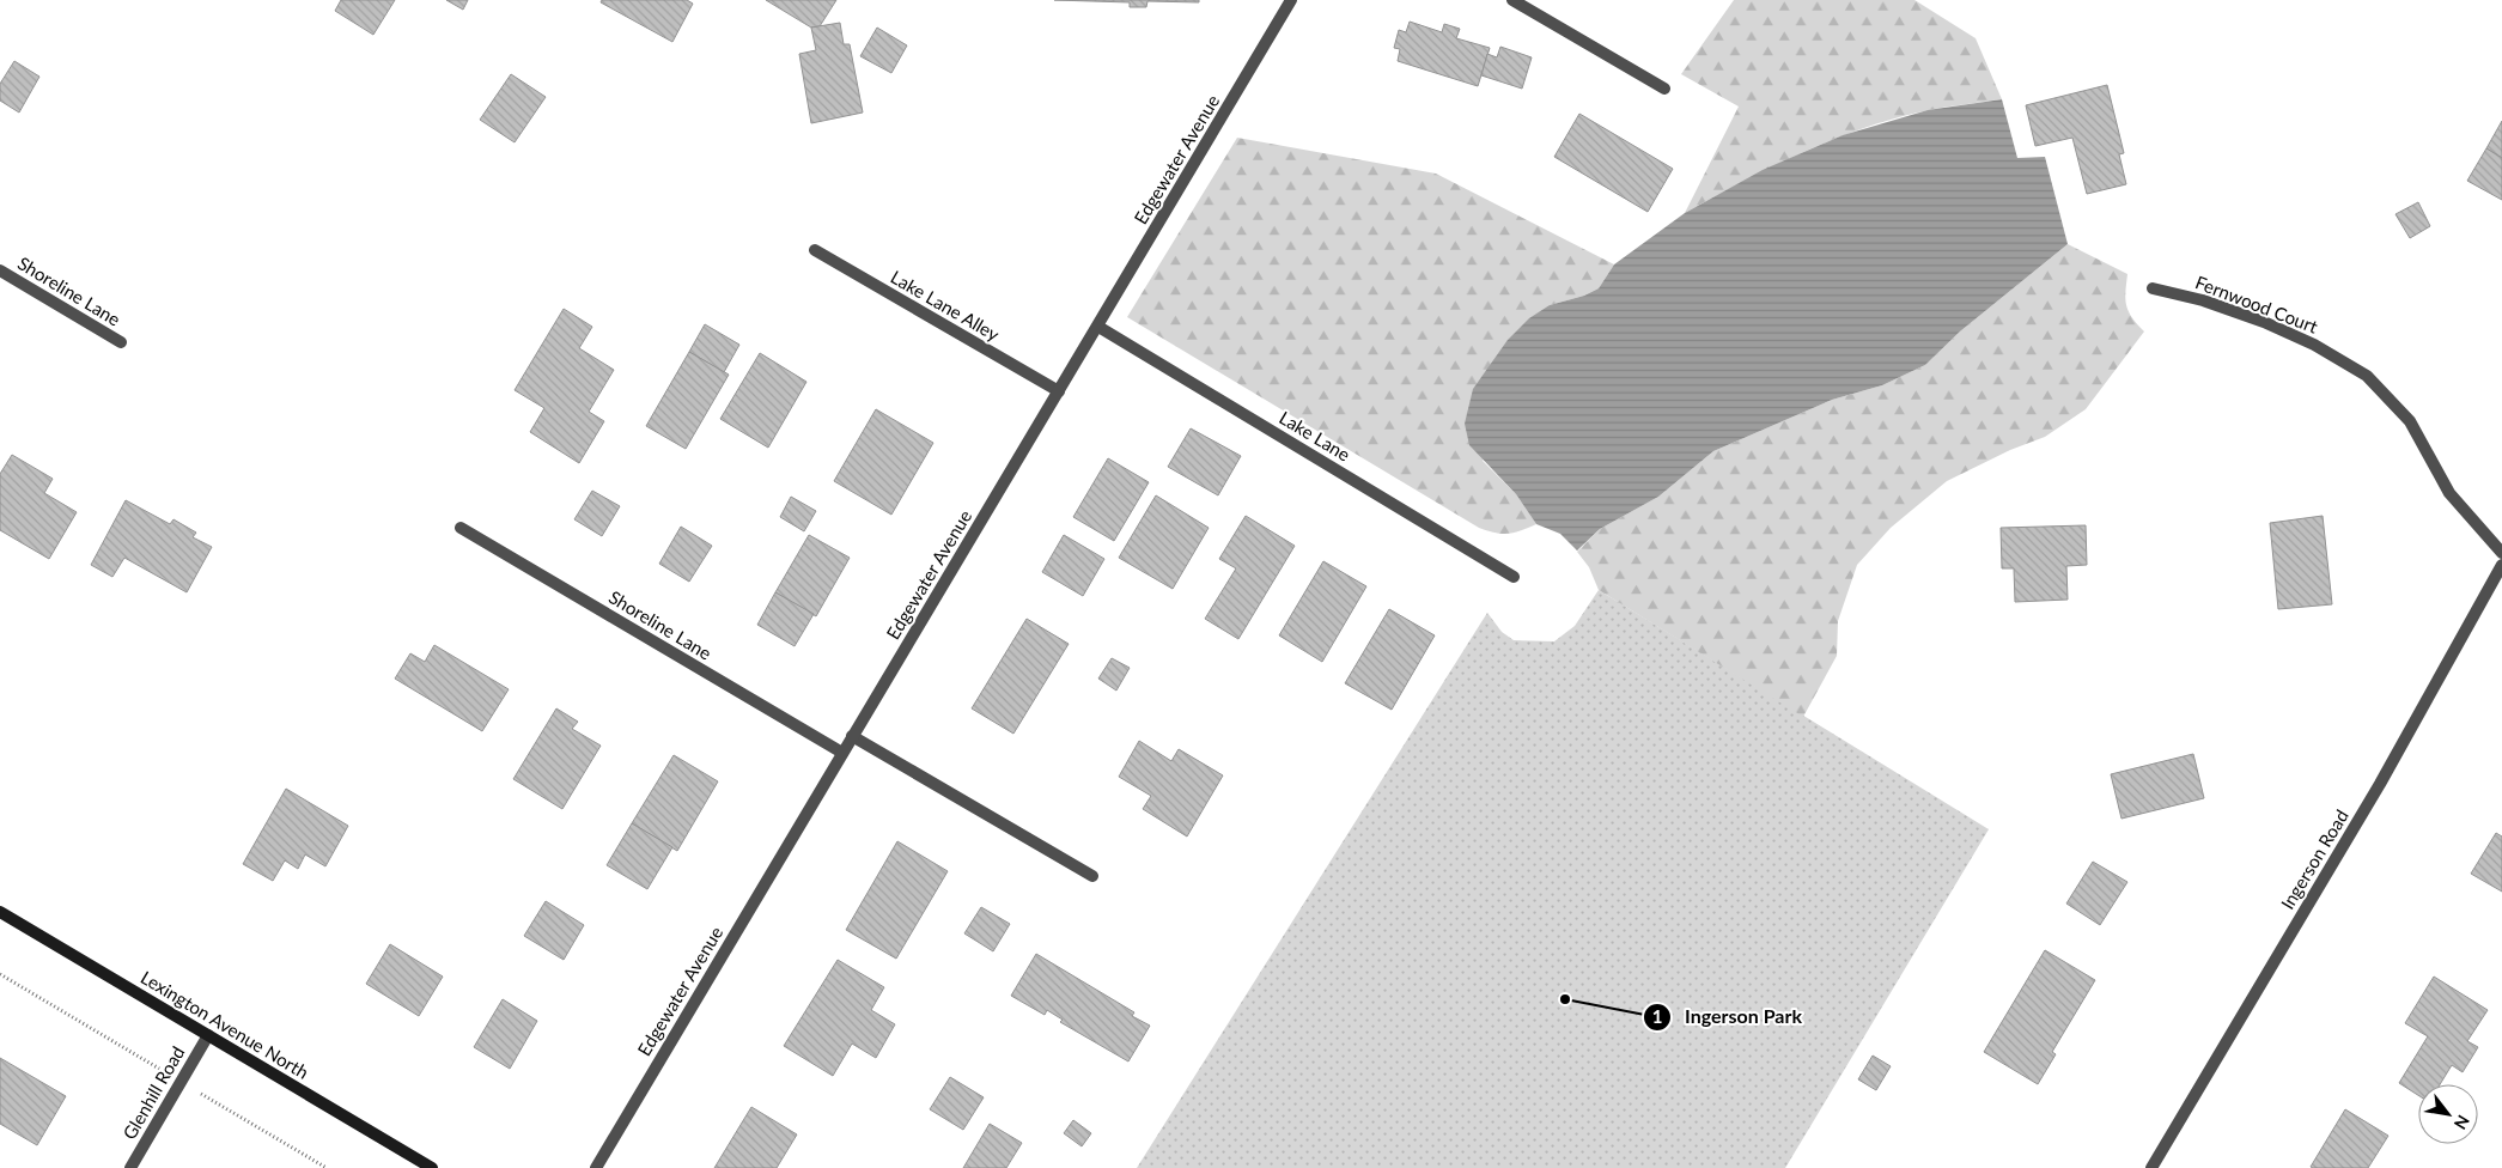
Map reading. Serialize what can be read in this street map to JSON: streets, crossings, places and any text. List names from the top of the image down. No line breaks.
{"streets":{"main road":["Lexington Avenue North"],"street":["Edgewater Avenue","Shoreline Lane","Fernwood Court","Lake Lane Alley","Lake Lane","Ingerson Road","Glenhill Road"]},"crossings":[["Edgewater Avenue","Shoreline Lane"],["Edgewater Avenue","Lake Lane Alley"],["Edgewater Avenue","Lake Lane"],["Lexington Avenue North","Glenhill Road"]],"places":["Ingerson Park"],"north":"bottom right"}
